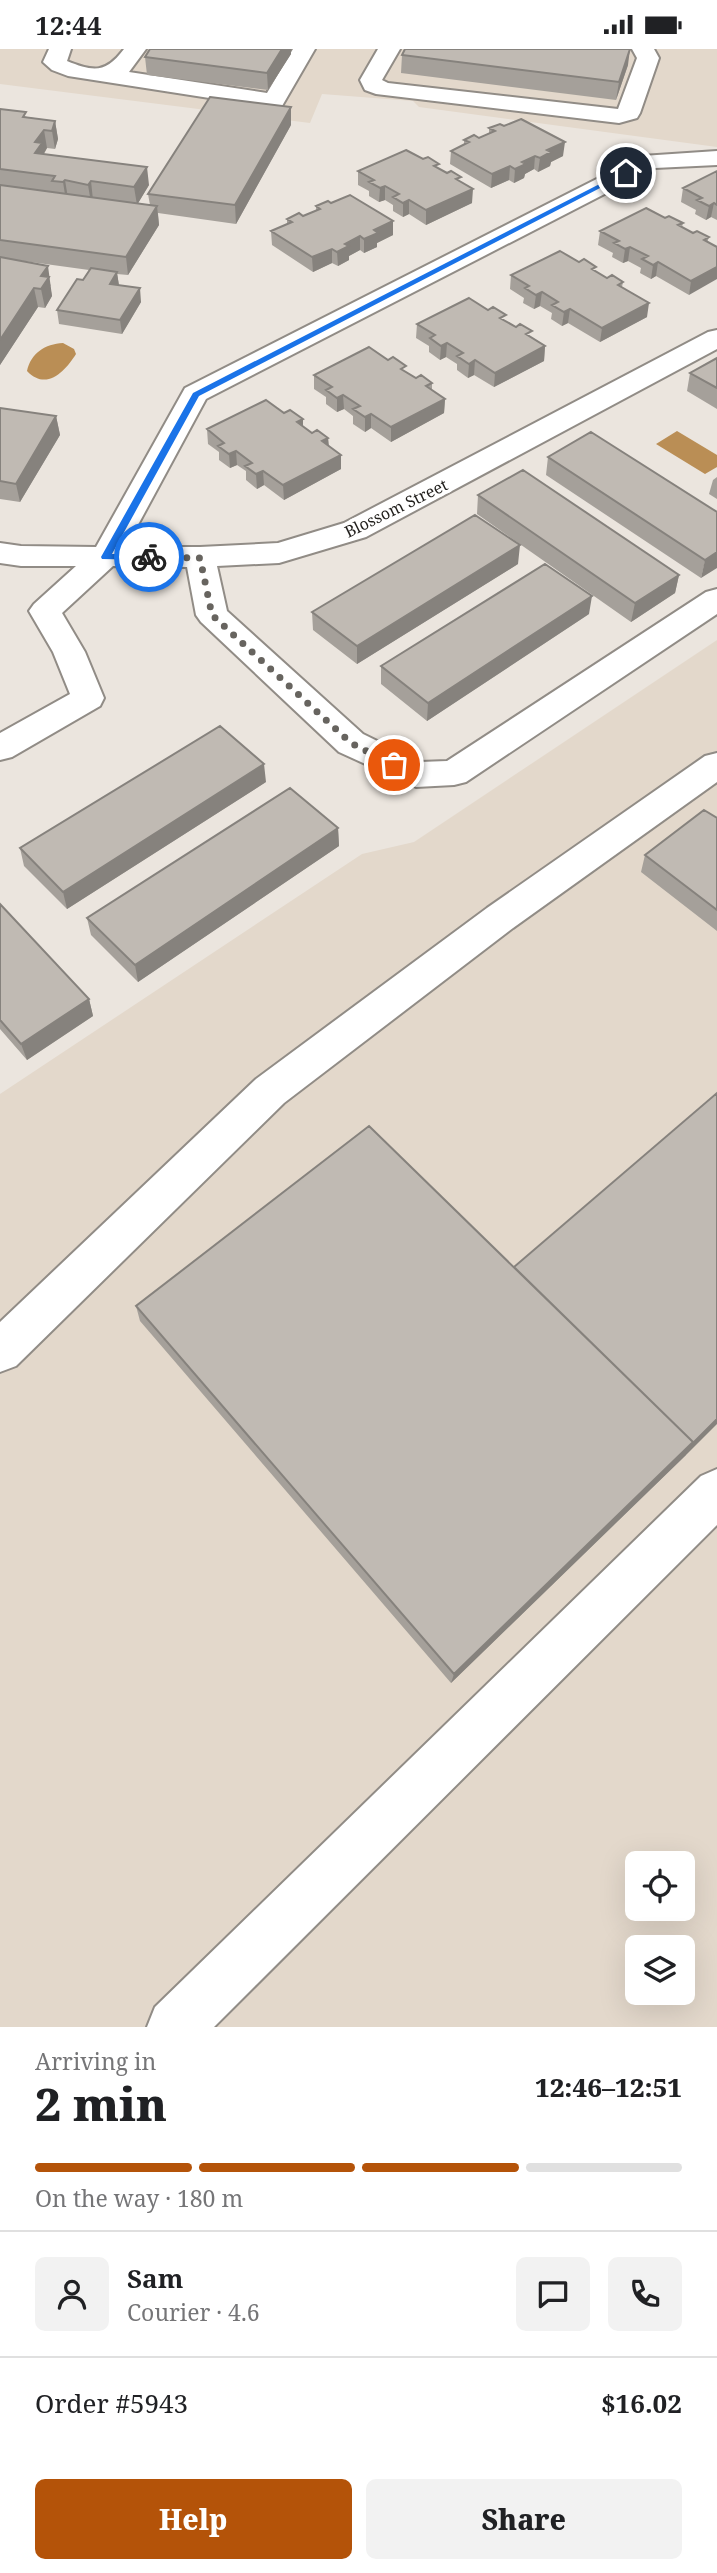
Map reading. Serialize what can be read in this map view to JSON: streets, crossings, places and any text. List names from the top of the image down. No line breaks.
{"streets":{"street":["Blossom Street"]},"page":{"status":"12:44","heading":["2 min","Arriving in","12:46–12:51"],"panel":["Sam","Courier · 4.6","Order #5943","$16.02"],"bar":"On the way · 180 m","buttons":["Help","Share"]}}
